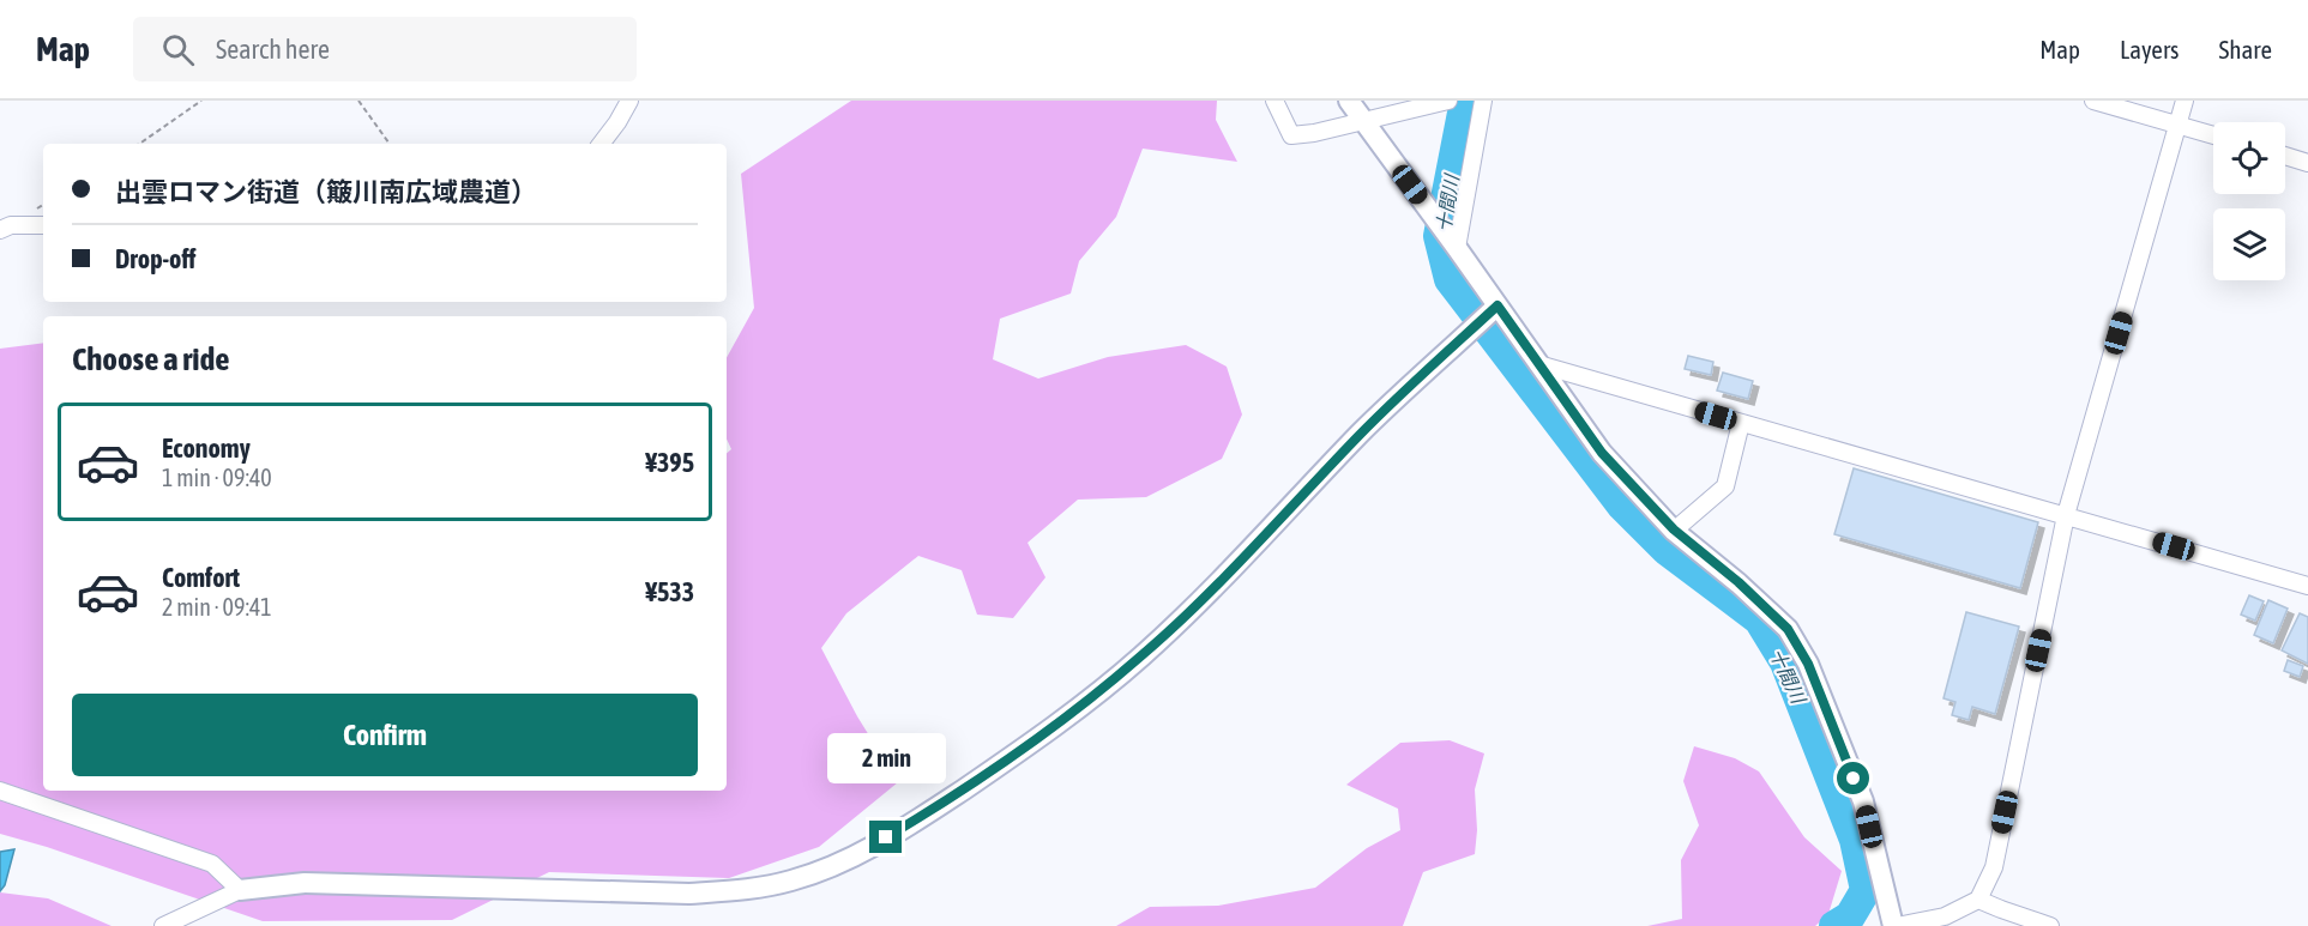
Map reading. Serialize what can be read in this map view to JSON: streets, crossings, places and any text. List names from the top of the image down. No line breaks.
{"water":["十間川"],"page":{"header":"Map","search":"Search here","nav":["Map","Layers","Share"],"banner":["出雲ロマン街道（簸川南広域農道）","Drop-off"],"heading":"Choose a ride","list":[{"name":"Economy","note":"1 min · 09:40","value":"¥395"},{"name":"Comfort","note":"2 min · 09:41","value":"¥533"}],"buttons":"Confirm","bubble":"2 min"}}
